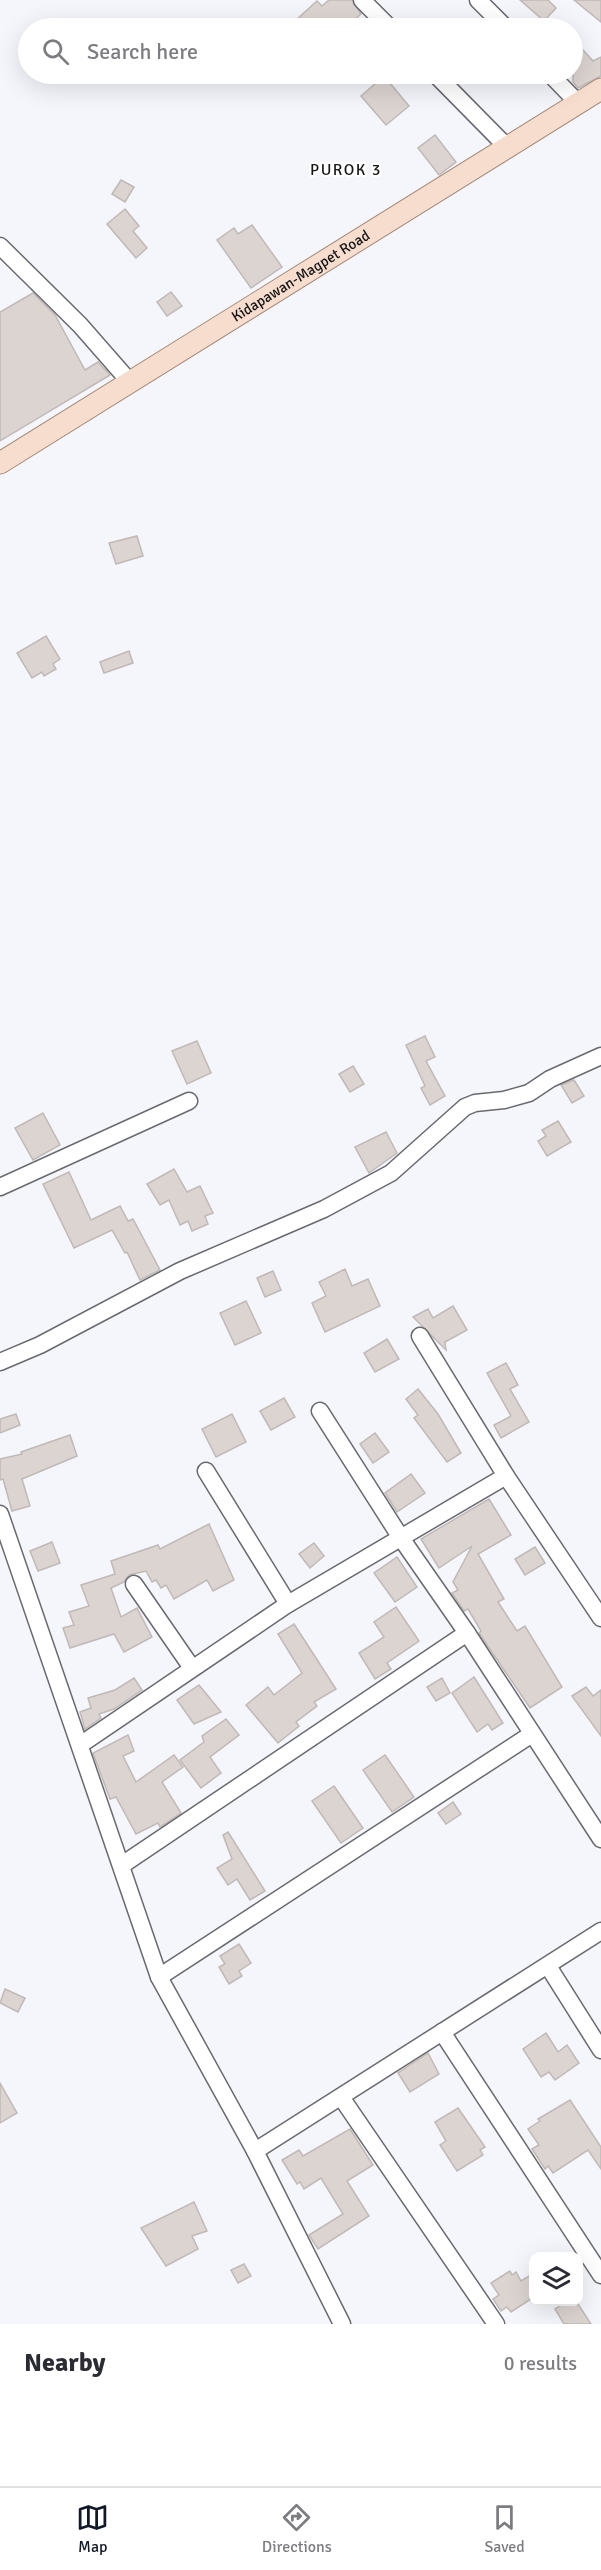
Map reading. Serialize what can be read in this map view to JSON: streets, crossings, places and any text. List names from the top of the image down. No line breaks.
{"streets":{"main road":["Kidapawan-Magpet Road"]},"districts":["PUROK 3"],"page":{"search":"Search here","heading":["Nearby","0 results"],"nav":["Map","Directions","Saved"]}}
